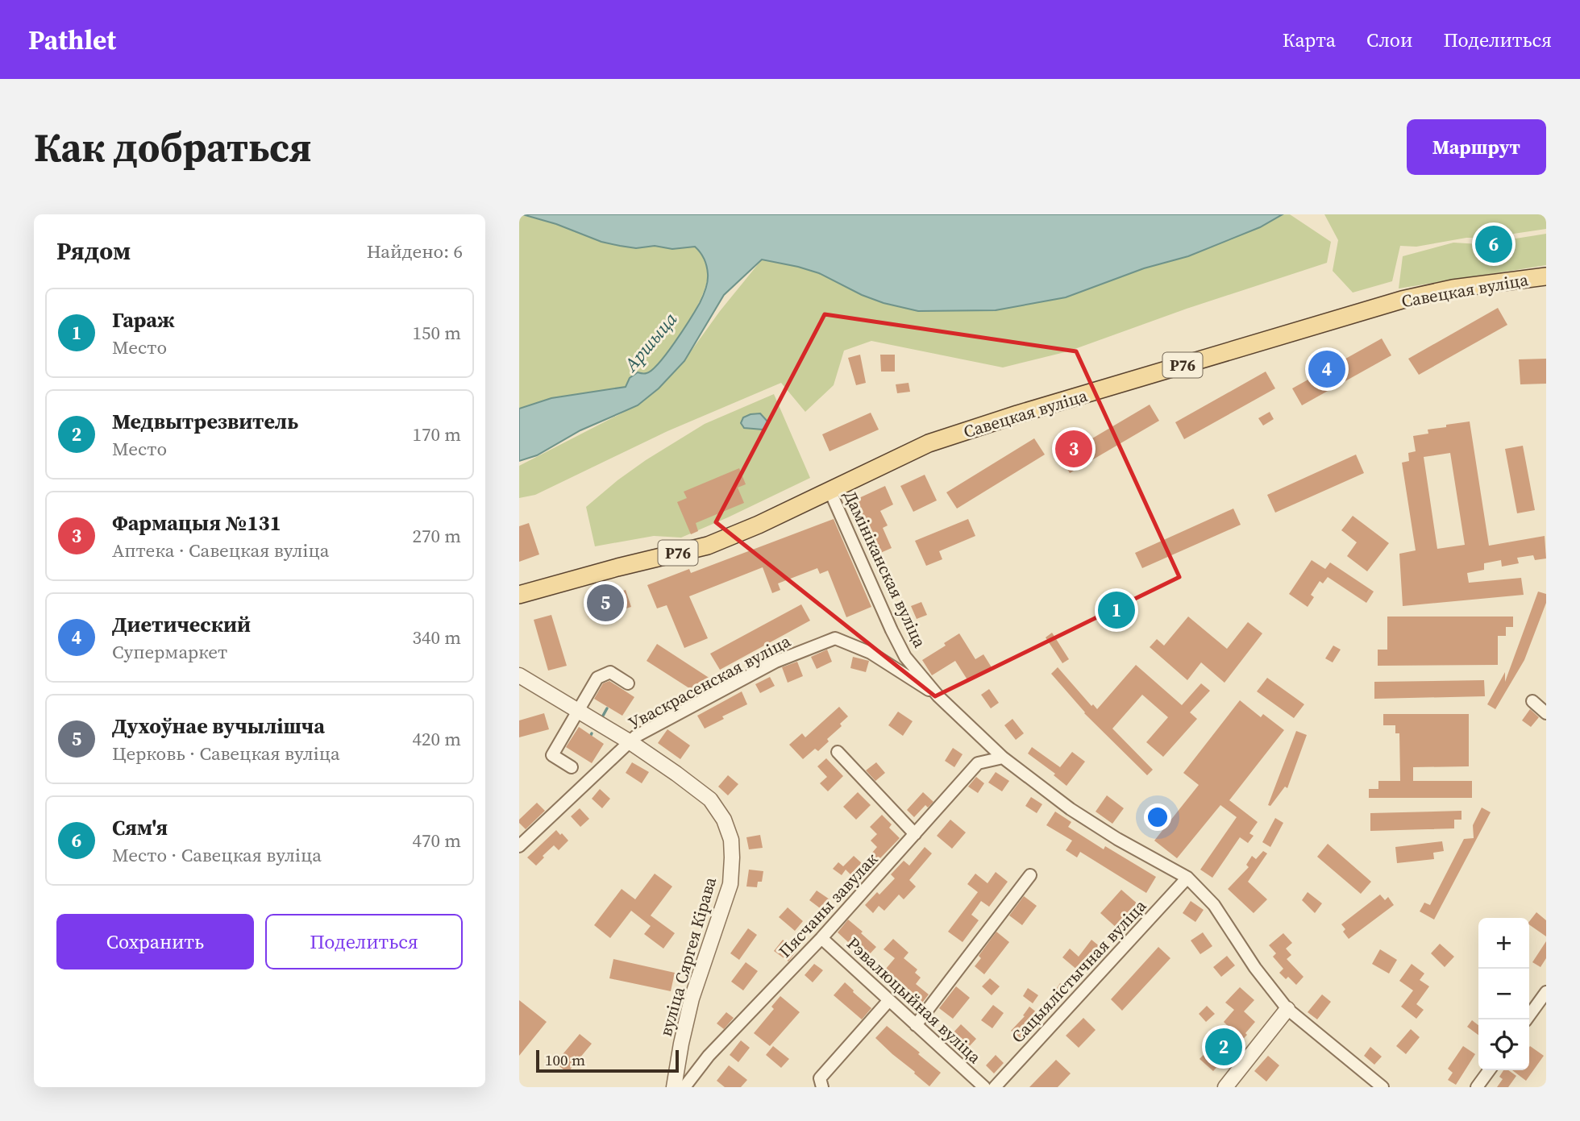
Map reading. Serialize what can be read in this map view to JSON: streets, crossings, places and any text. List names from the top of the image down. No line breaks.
{"streets":{"main road":["Савецкая вуліца","Р76"],"street":["Дамініканская вуліца","Уваскрасенская вуліца","Пясчаны завулак","вуліца Сяргея Кірава","Сацыялістычная вуліца","Рэвалюцыйная вуліца"]},"crossings":[["Савецкая вуліца","Дамініканская вуліца"],["Дамініканская вуліца","Уваскрасенская вуліца"],["Дамініканская вуліца","Пясчаны завулак"],["Дамініканская вуліца","Сацыялістычная вуліца"],["Уваскрасенская вуліца","вуліца Сяргея Кірава"],["Пясчаны завулак","Рэвалюцыйная вуліца"]],"water":["Аршыца"],"scale_bar":"100 m","page":{"header":"Pathlet","nav":["Карта","Слои","Поделиться"],"buttons":["Маршрут",["Сохранить","Поделиться"]],"title":"Как добраться","heading":["Рядом","Найдено: 6"],"pins":["6","4","3","5","1","2"],"list":[{"mark":"1","name":"Гараж","note":"Место","value":"150 m"},{"mark":"2","name":"Медвытрезвитель","note":"Место","value":"170 m"},{"mark":"3","name":"Фармацыя №131","note":"Аптека · Савецкая вуліца","value":"270 m"},{"mark":"4","name":"Диетический","note":"Супермаркет","value":"340 m"},{"mark":"5","name":"Духоўнае вучылішча","note":"Церковь · Савецкая вуліца","value":"420 m"},{"mark":"6","name":"Сям'я","note":"Место · Савецкая вуліца","value":"470 m"}],"map_buttons":["+","−"],"scale":"100 m"}}
